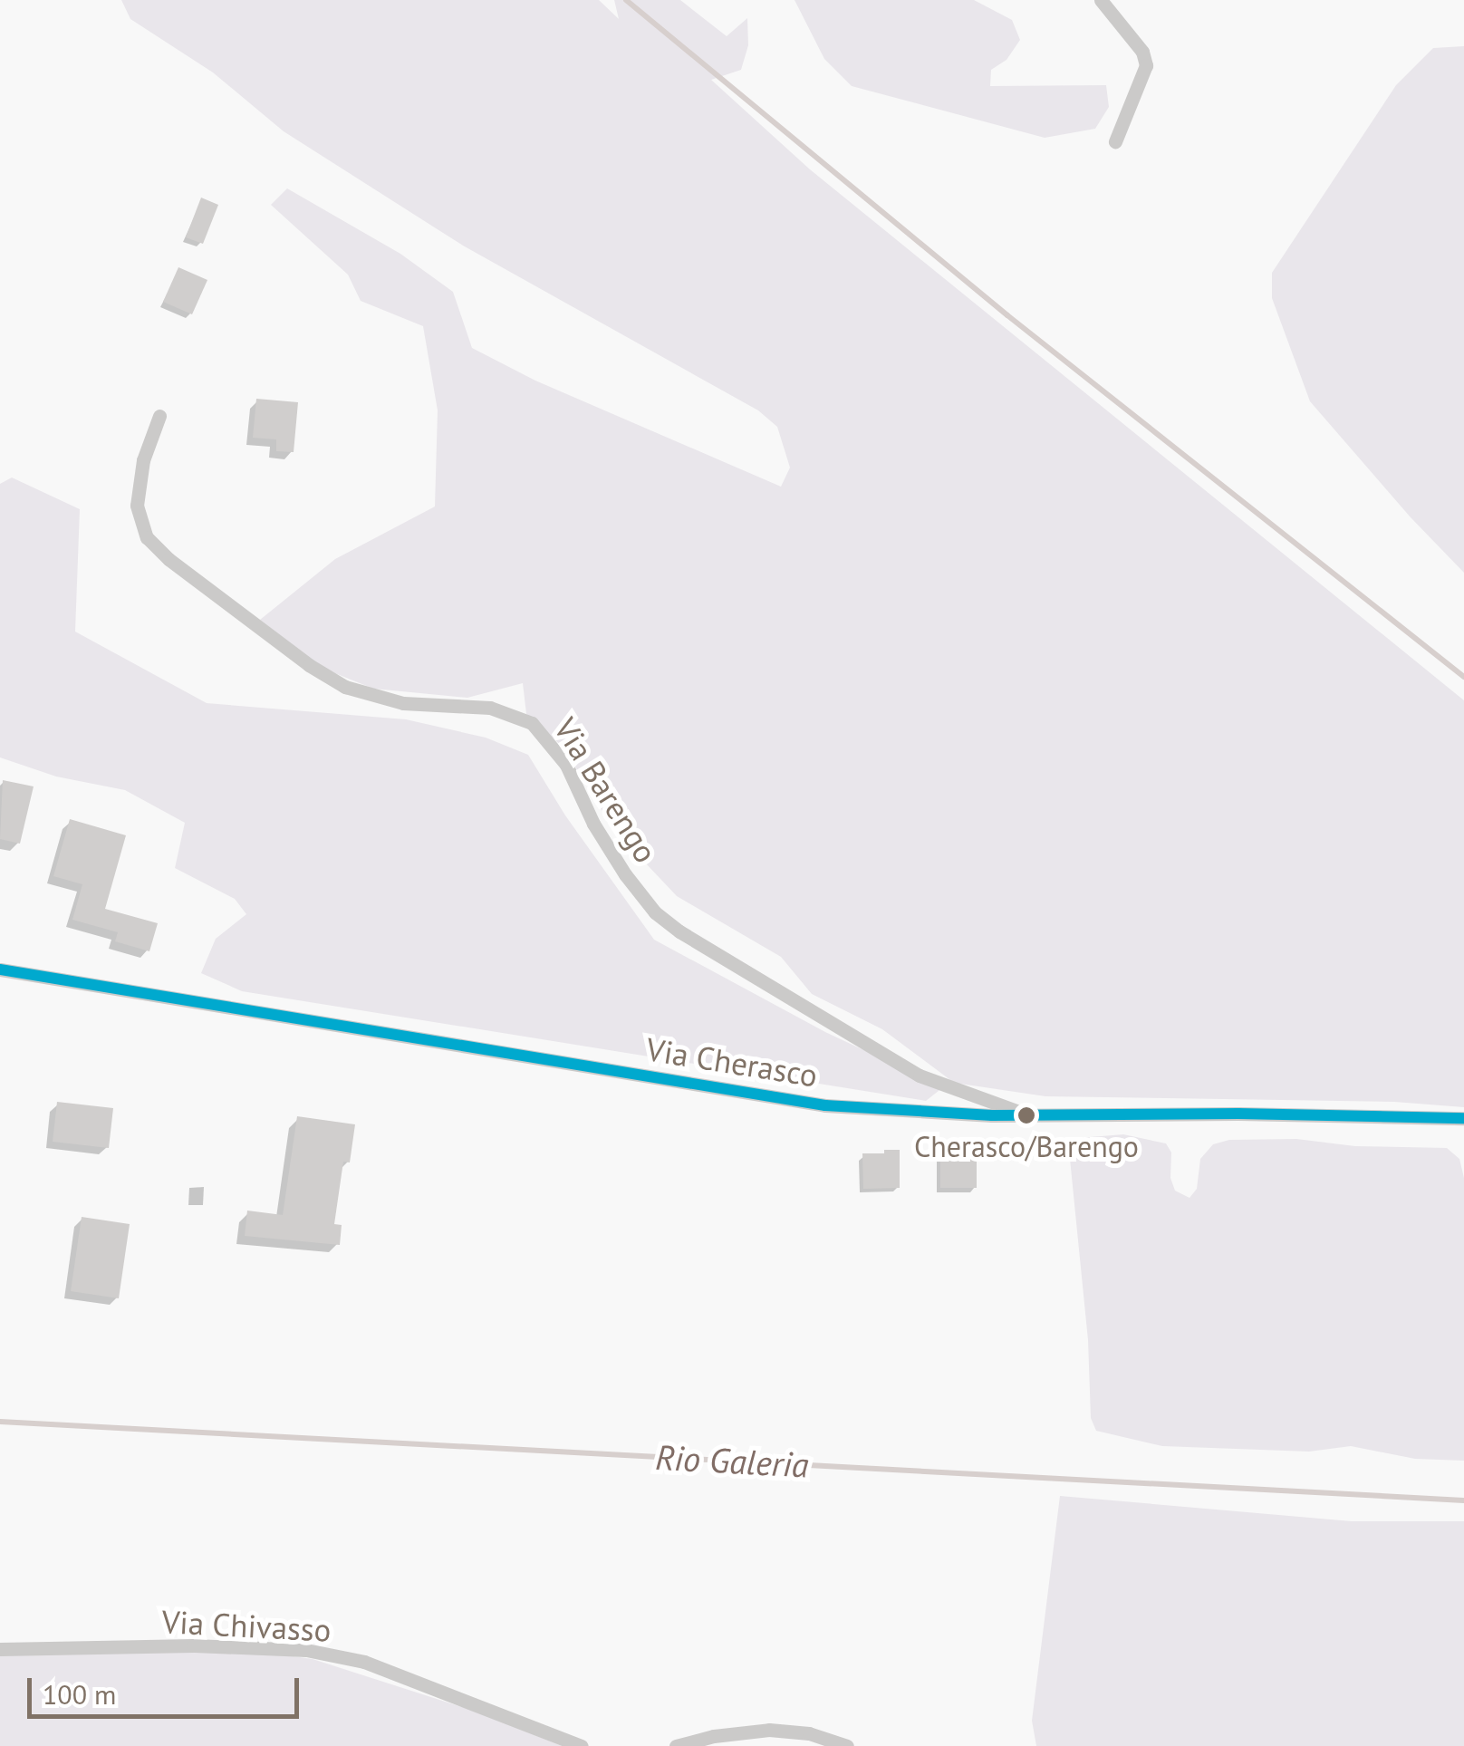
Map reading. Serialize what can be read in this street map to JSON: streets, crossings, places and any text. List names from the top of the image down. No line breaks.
{"streets":{"street":["Via Barengo","Via Cherasco","Via Chivasso"]},"crossings":[["Via Barengo","Via Cherasco"]],"water":["Rio Galeria"],"places":["Cherasco/Barengo"],"scale_bar":"100 m"}
